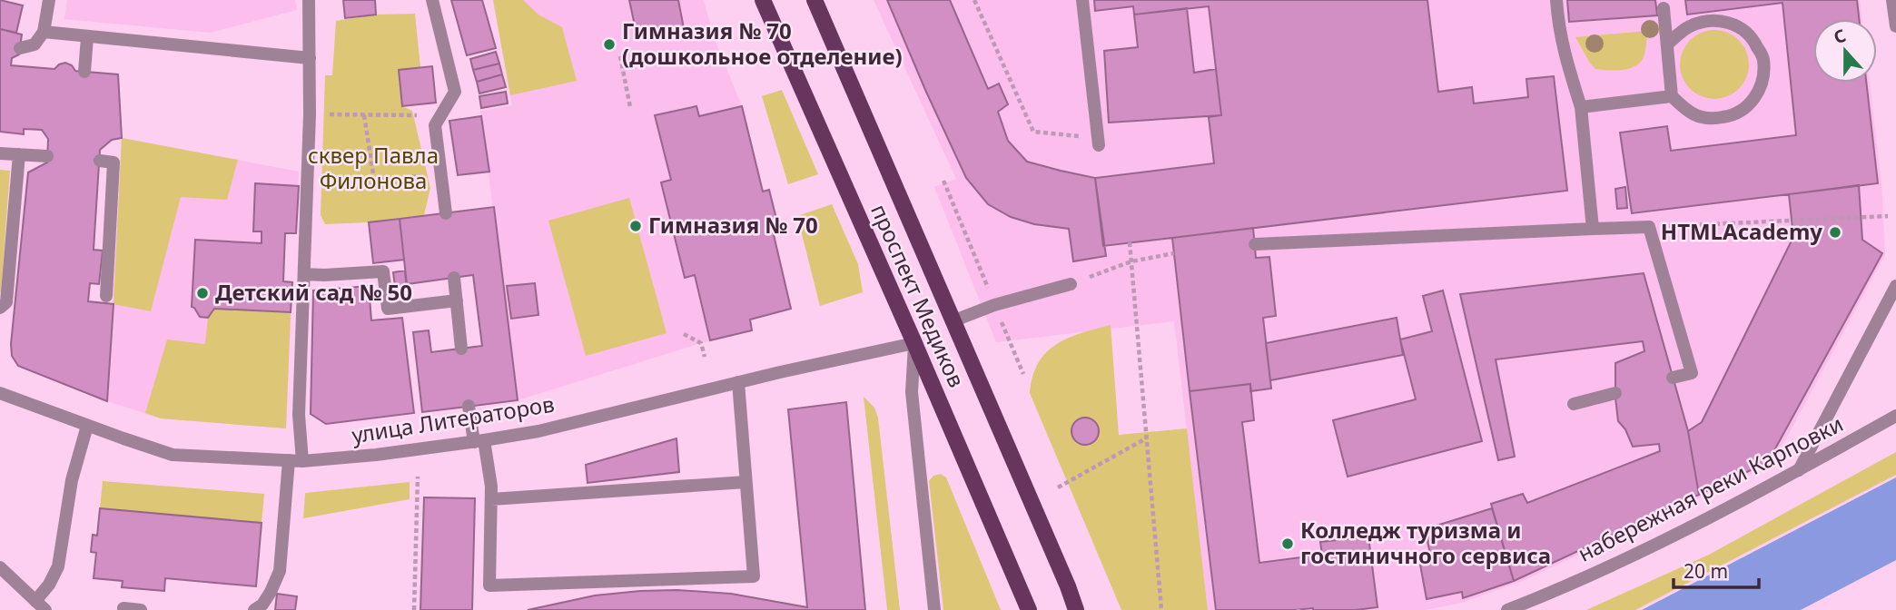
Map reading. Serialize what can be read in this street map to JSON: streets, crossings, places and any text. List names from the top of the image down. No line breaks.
{"streets":{"main road":["проспект Медиков"],"street":["улица Литераторов","набережная реки Карповки"]},"crossings":[["проспект Медиков","улица Литераторов"]],"parks":["сквер Павла Филонова"],"places":["Гимназия № 70 (дошкольное отделение)","Гимназия № 70","HTMLAcademy","Детский сад № 50","Колледж туризма и гостиничного сервиса"],"scale_bar":"20 m","north":"top"}
